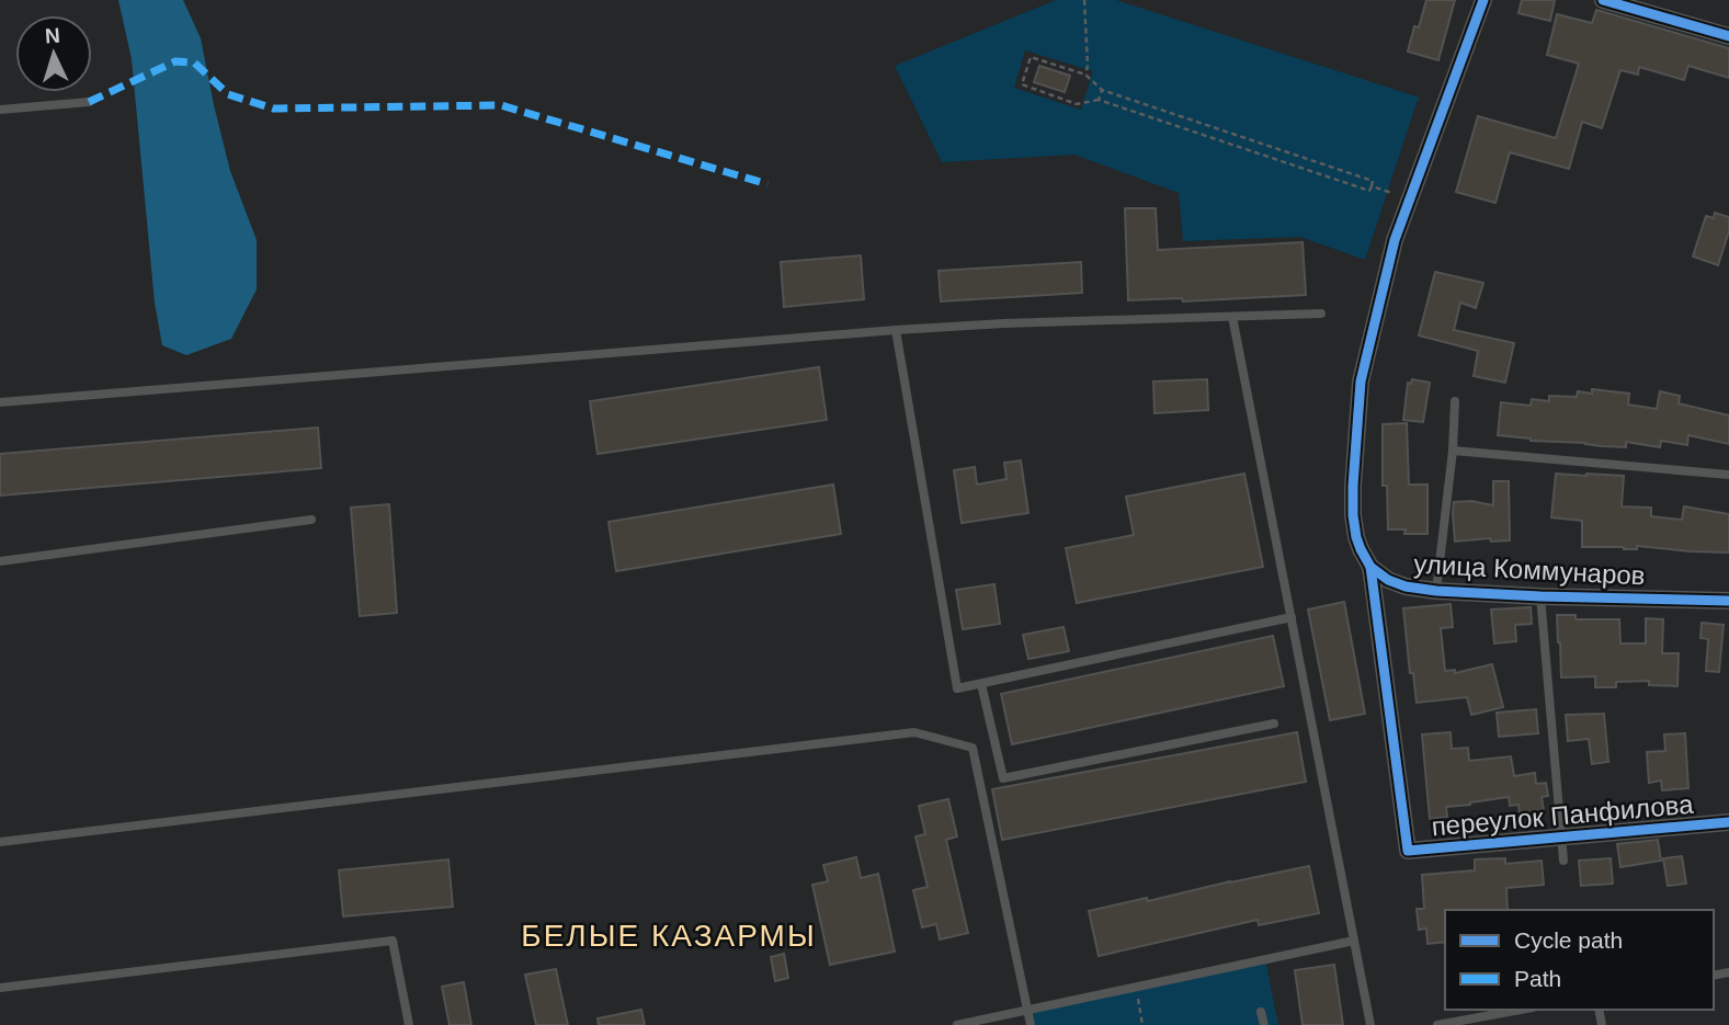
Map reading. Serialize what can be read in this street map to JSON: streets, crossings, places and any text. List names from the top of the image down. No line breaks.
{"streets":{"street":["улица Коммунаров","переулок Панфилова"]},"crossings":[["улица Коммунаров","переулок Панфилова"]],"districts":["БЕЛЫЕ КАЗАРМЫ"],"legend":["Cycle path","Path"],"north":"top"}
